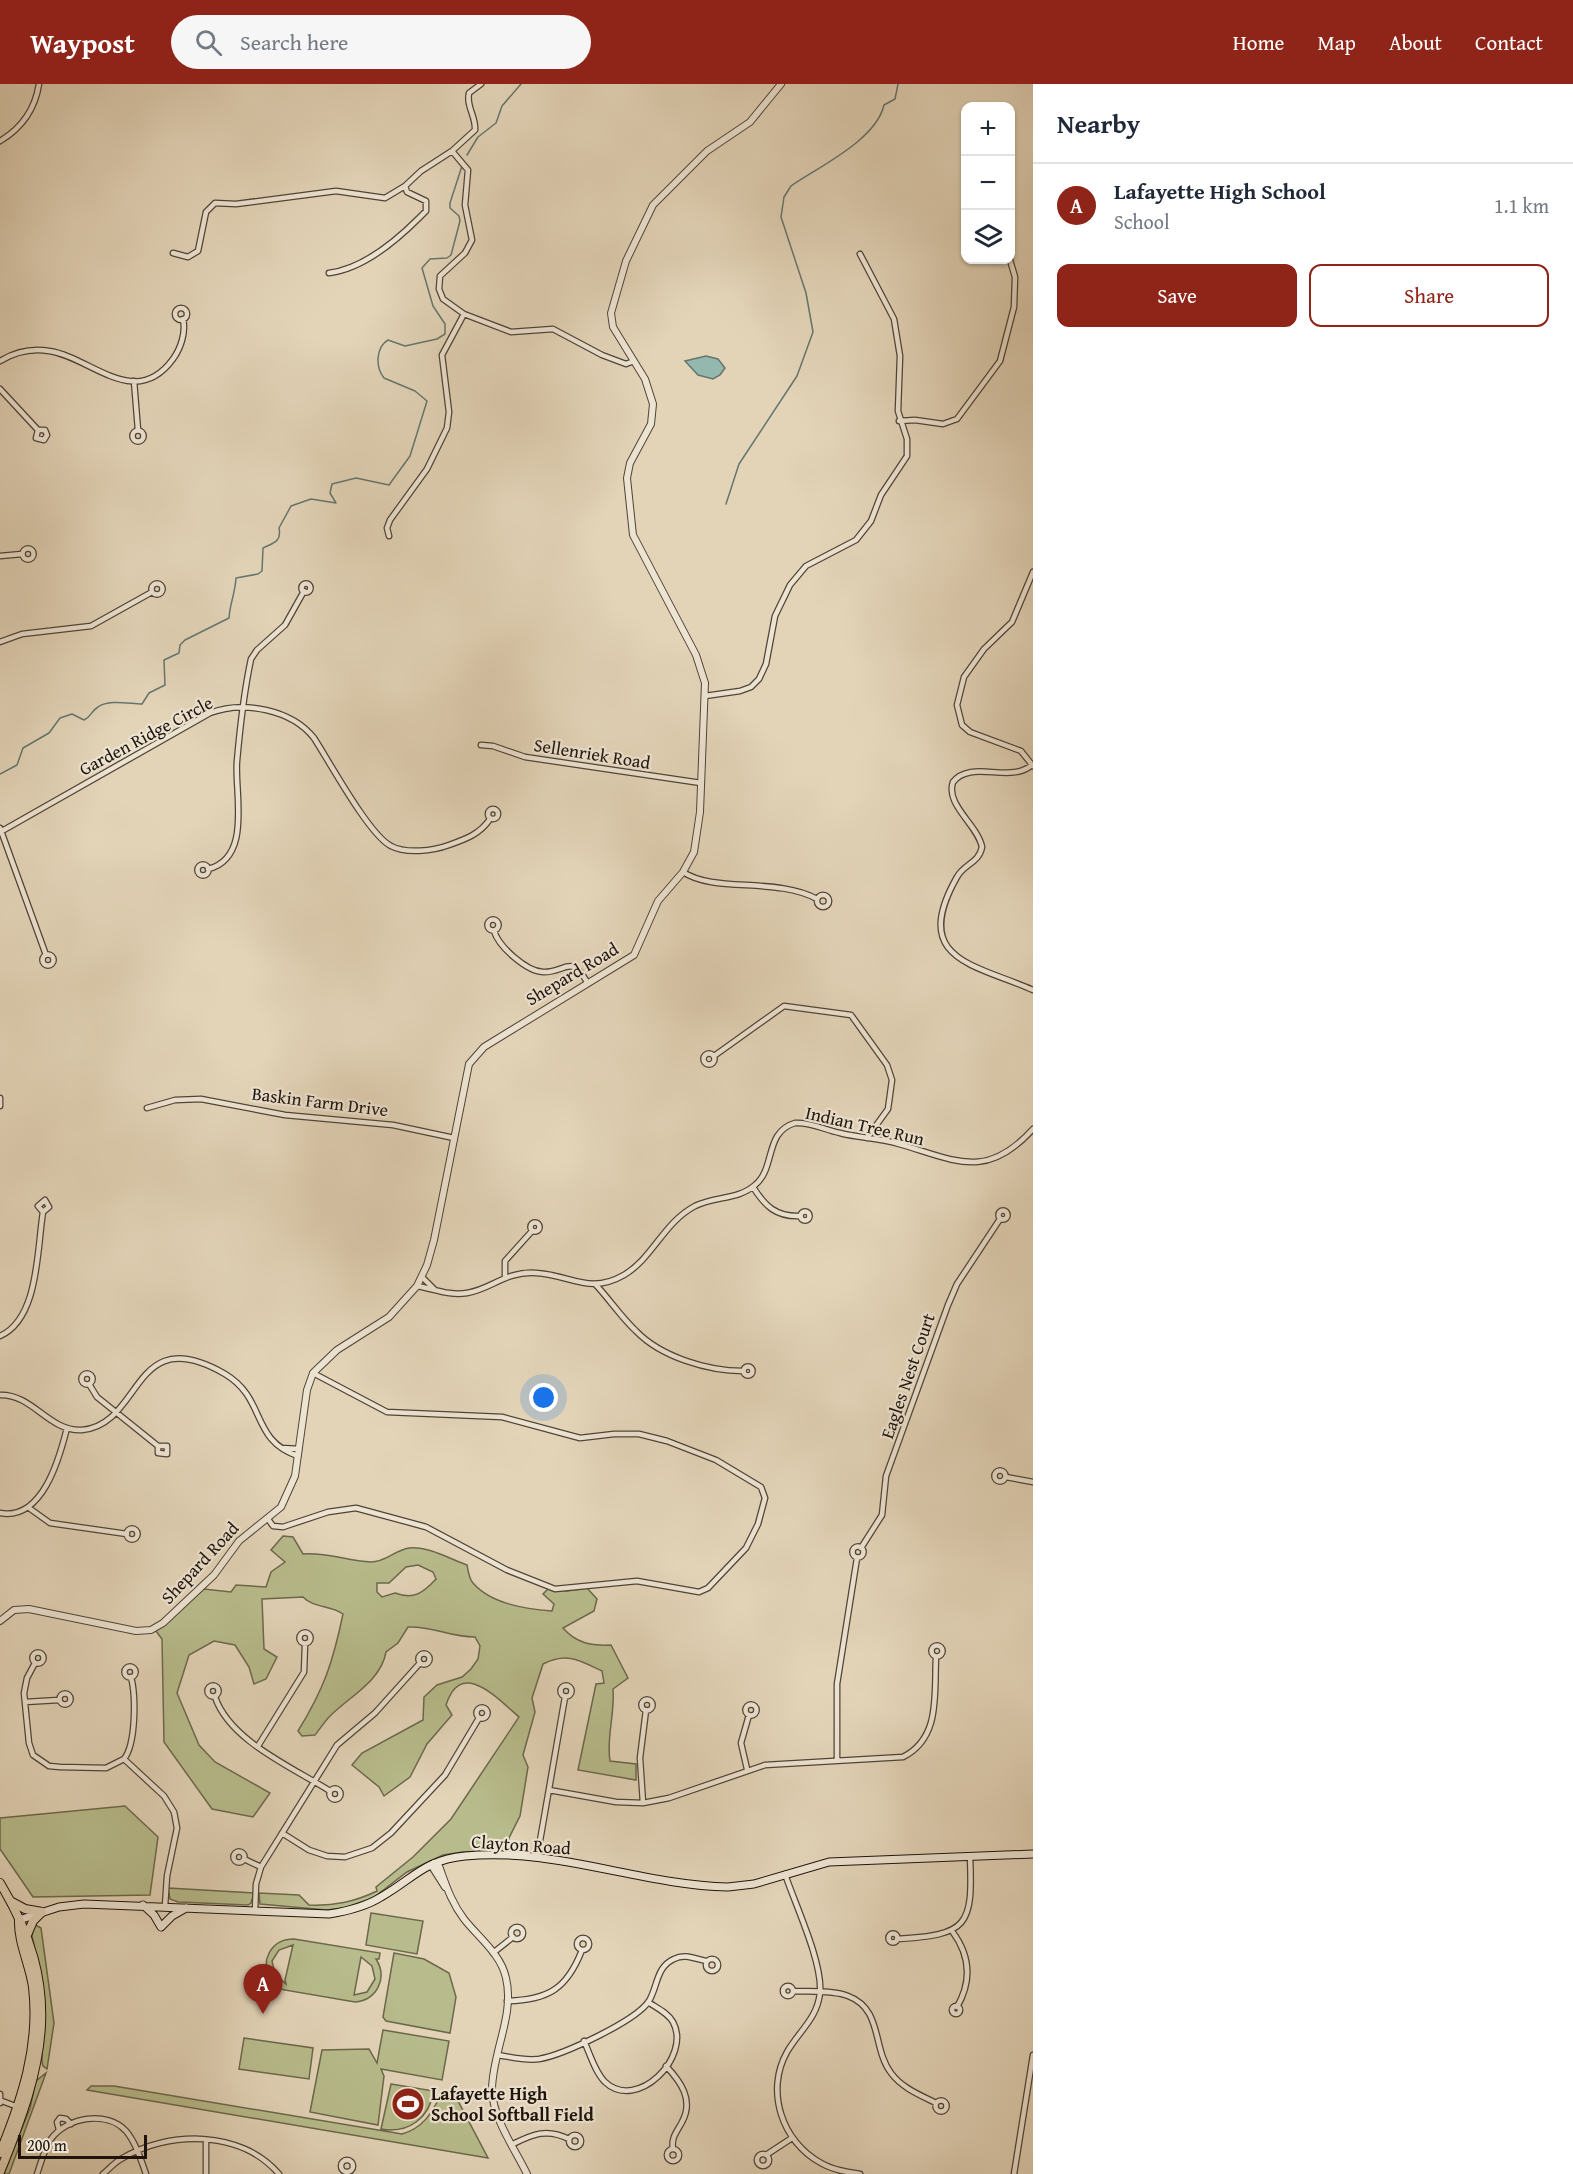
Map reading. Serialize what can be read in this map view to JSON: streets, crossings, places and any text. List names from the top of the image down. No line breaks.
{"streets":{"main road":["Clayton Road"],"street":["Garden Ridge Circle","Sellenriek Road","Shepard Road","Baskin Farm Drive","Indian Tree Run","Eagles Nest Court"]},"crossings":[["Sellenriek Road","Shepard Road"],["Shepard Road","Baskin Farm Drive"]],"places":{"sports":["Lafayette High School Softball Field"]},"scale_bar":"200 m","page":{"header":"Waypost","search":"Search here","nav":["Home","Map","About","Contact"],"heading":"Nearby","map_buttons":["+","−"],"list":[{"mark":"A","name":"Lafayette High School","note":"School","value":"1.1 km"}],"buttons":["Save","Share"],"pins":"A","scale":"200 m"}}
